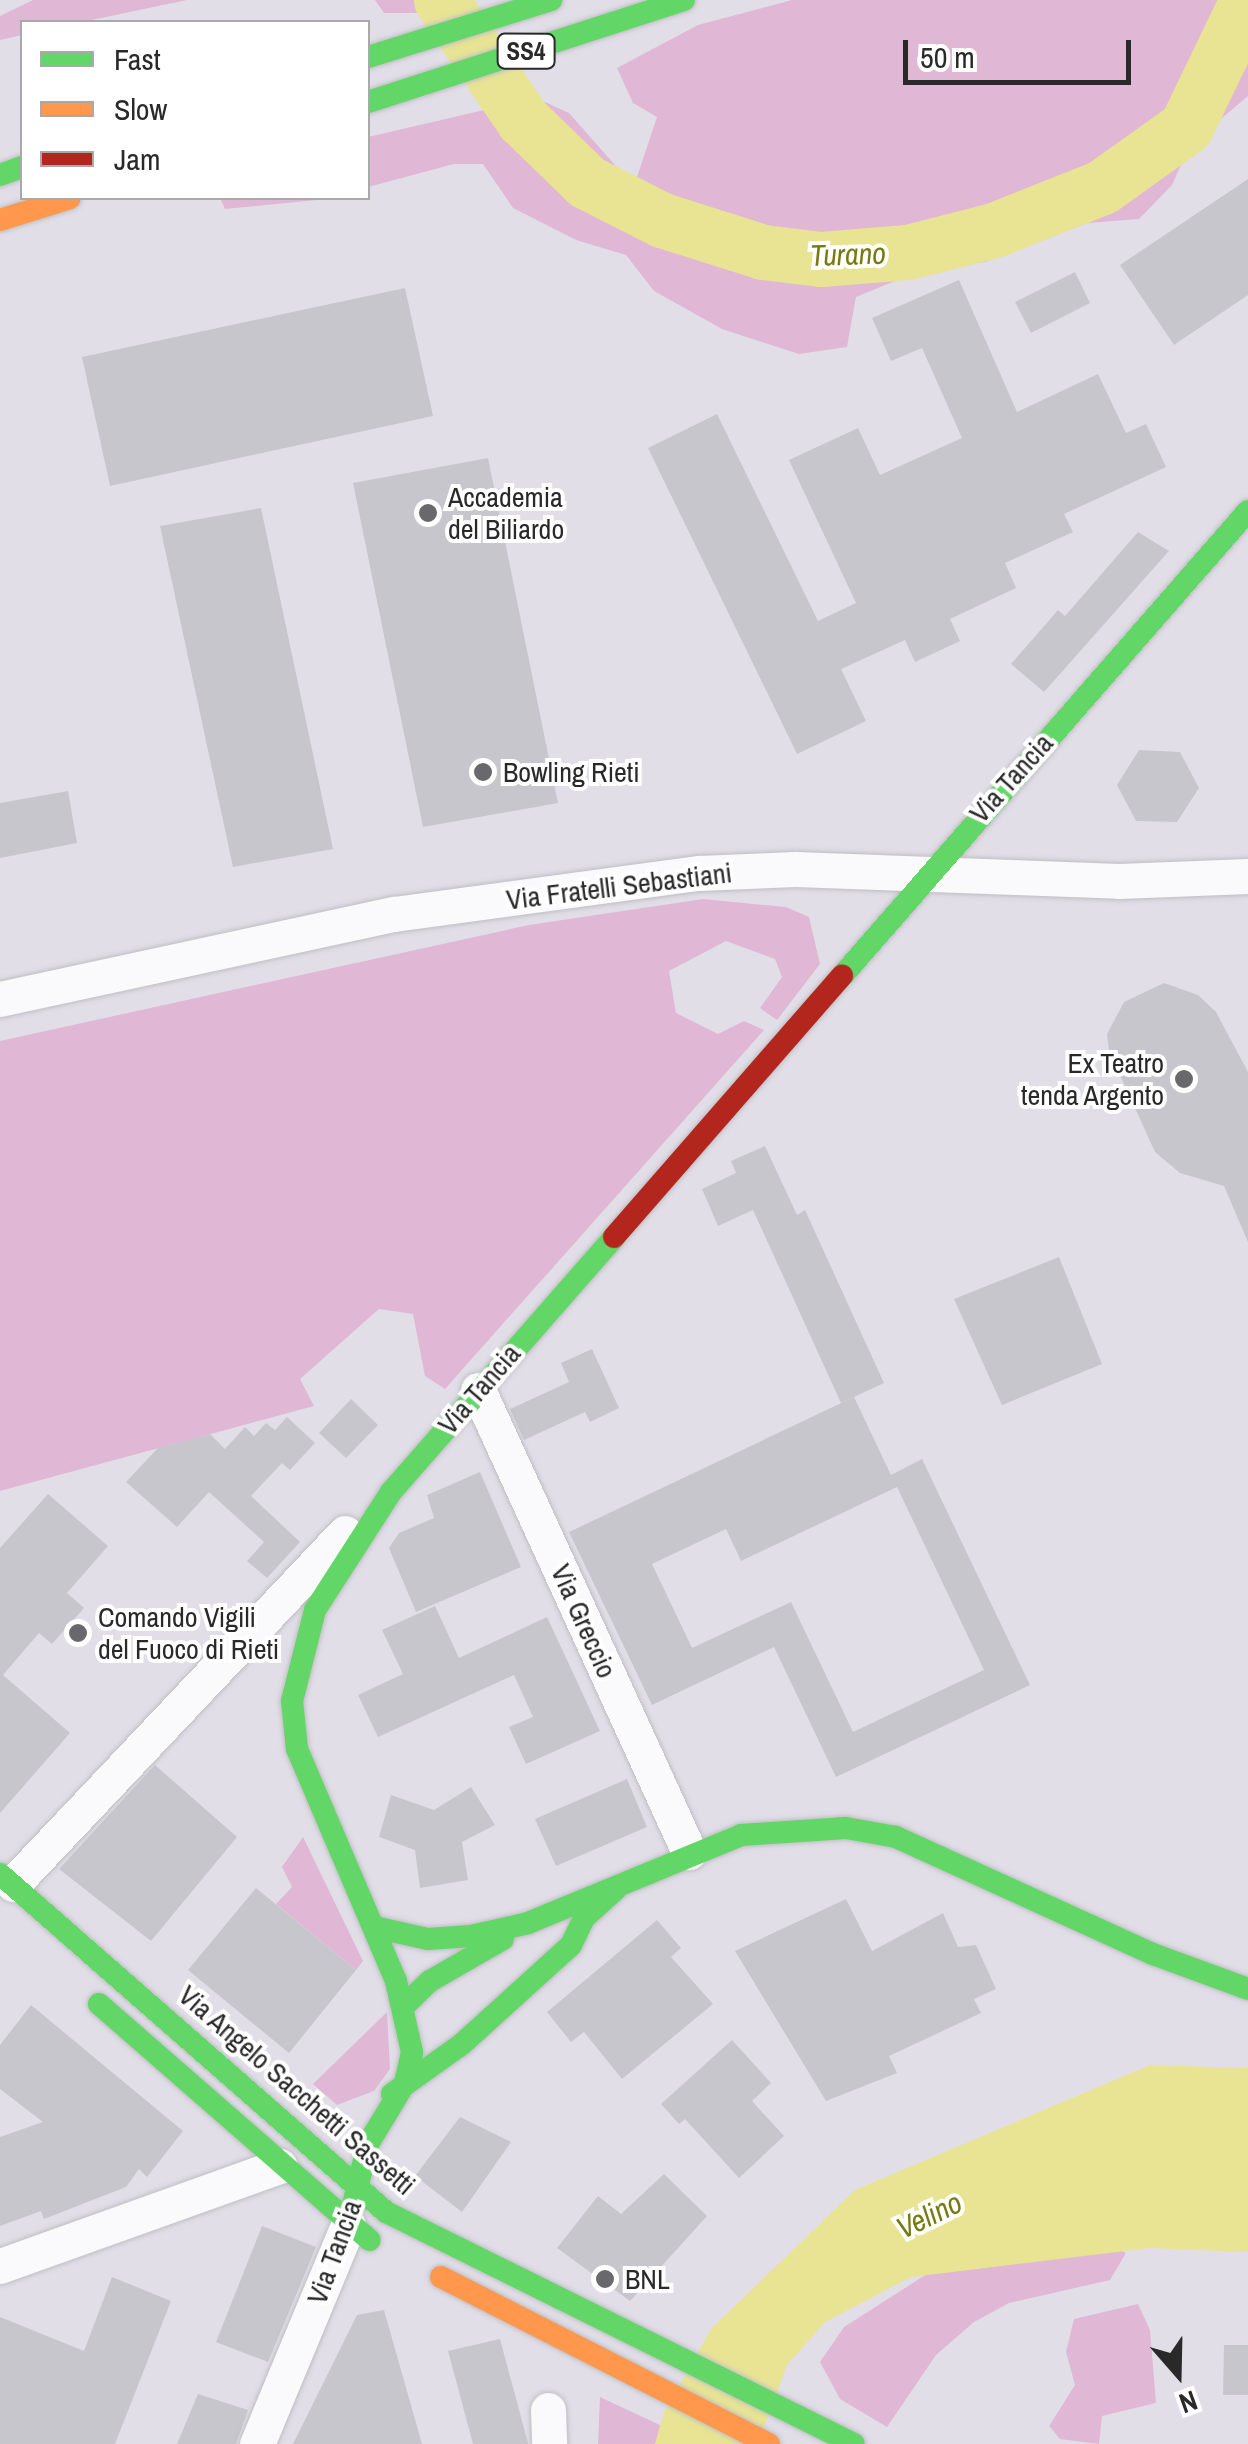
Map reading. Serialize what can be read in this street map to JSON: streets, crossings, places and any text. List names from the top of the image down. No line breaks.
{"streets":{"main road":["SS4","Via Tancia","Via Angelo Sacchetti Sassetti"],"street":["Via Fratelli Sebastiani","Via Greccio"]},"crossings":[["Via Tancia","Via Fratelli Sebastiani"],["Via Tancia","Via Greccio"],["Via Tancia","Via Angelo Sacchetti Sassetti"]],"water":["Turano","Velino"],"places":["Accademia del Biliardo","Bowling Rieti","Ex Teatro tenda Argento","Comando Vigili del Fuoco di Rieti","BNL"],"legend":["Fast","Slow","Jam"],"scale_bar":"50 m","north":"bottom"}
